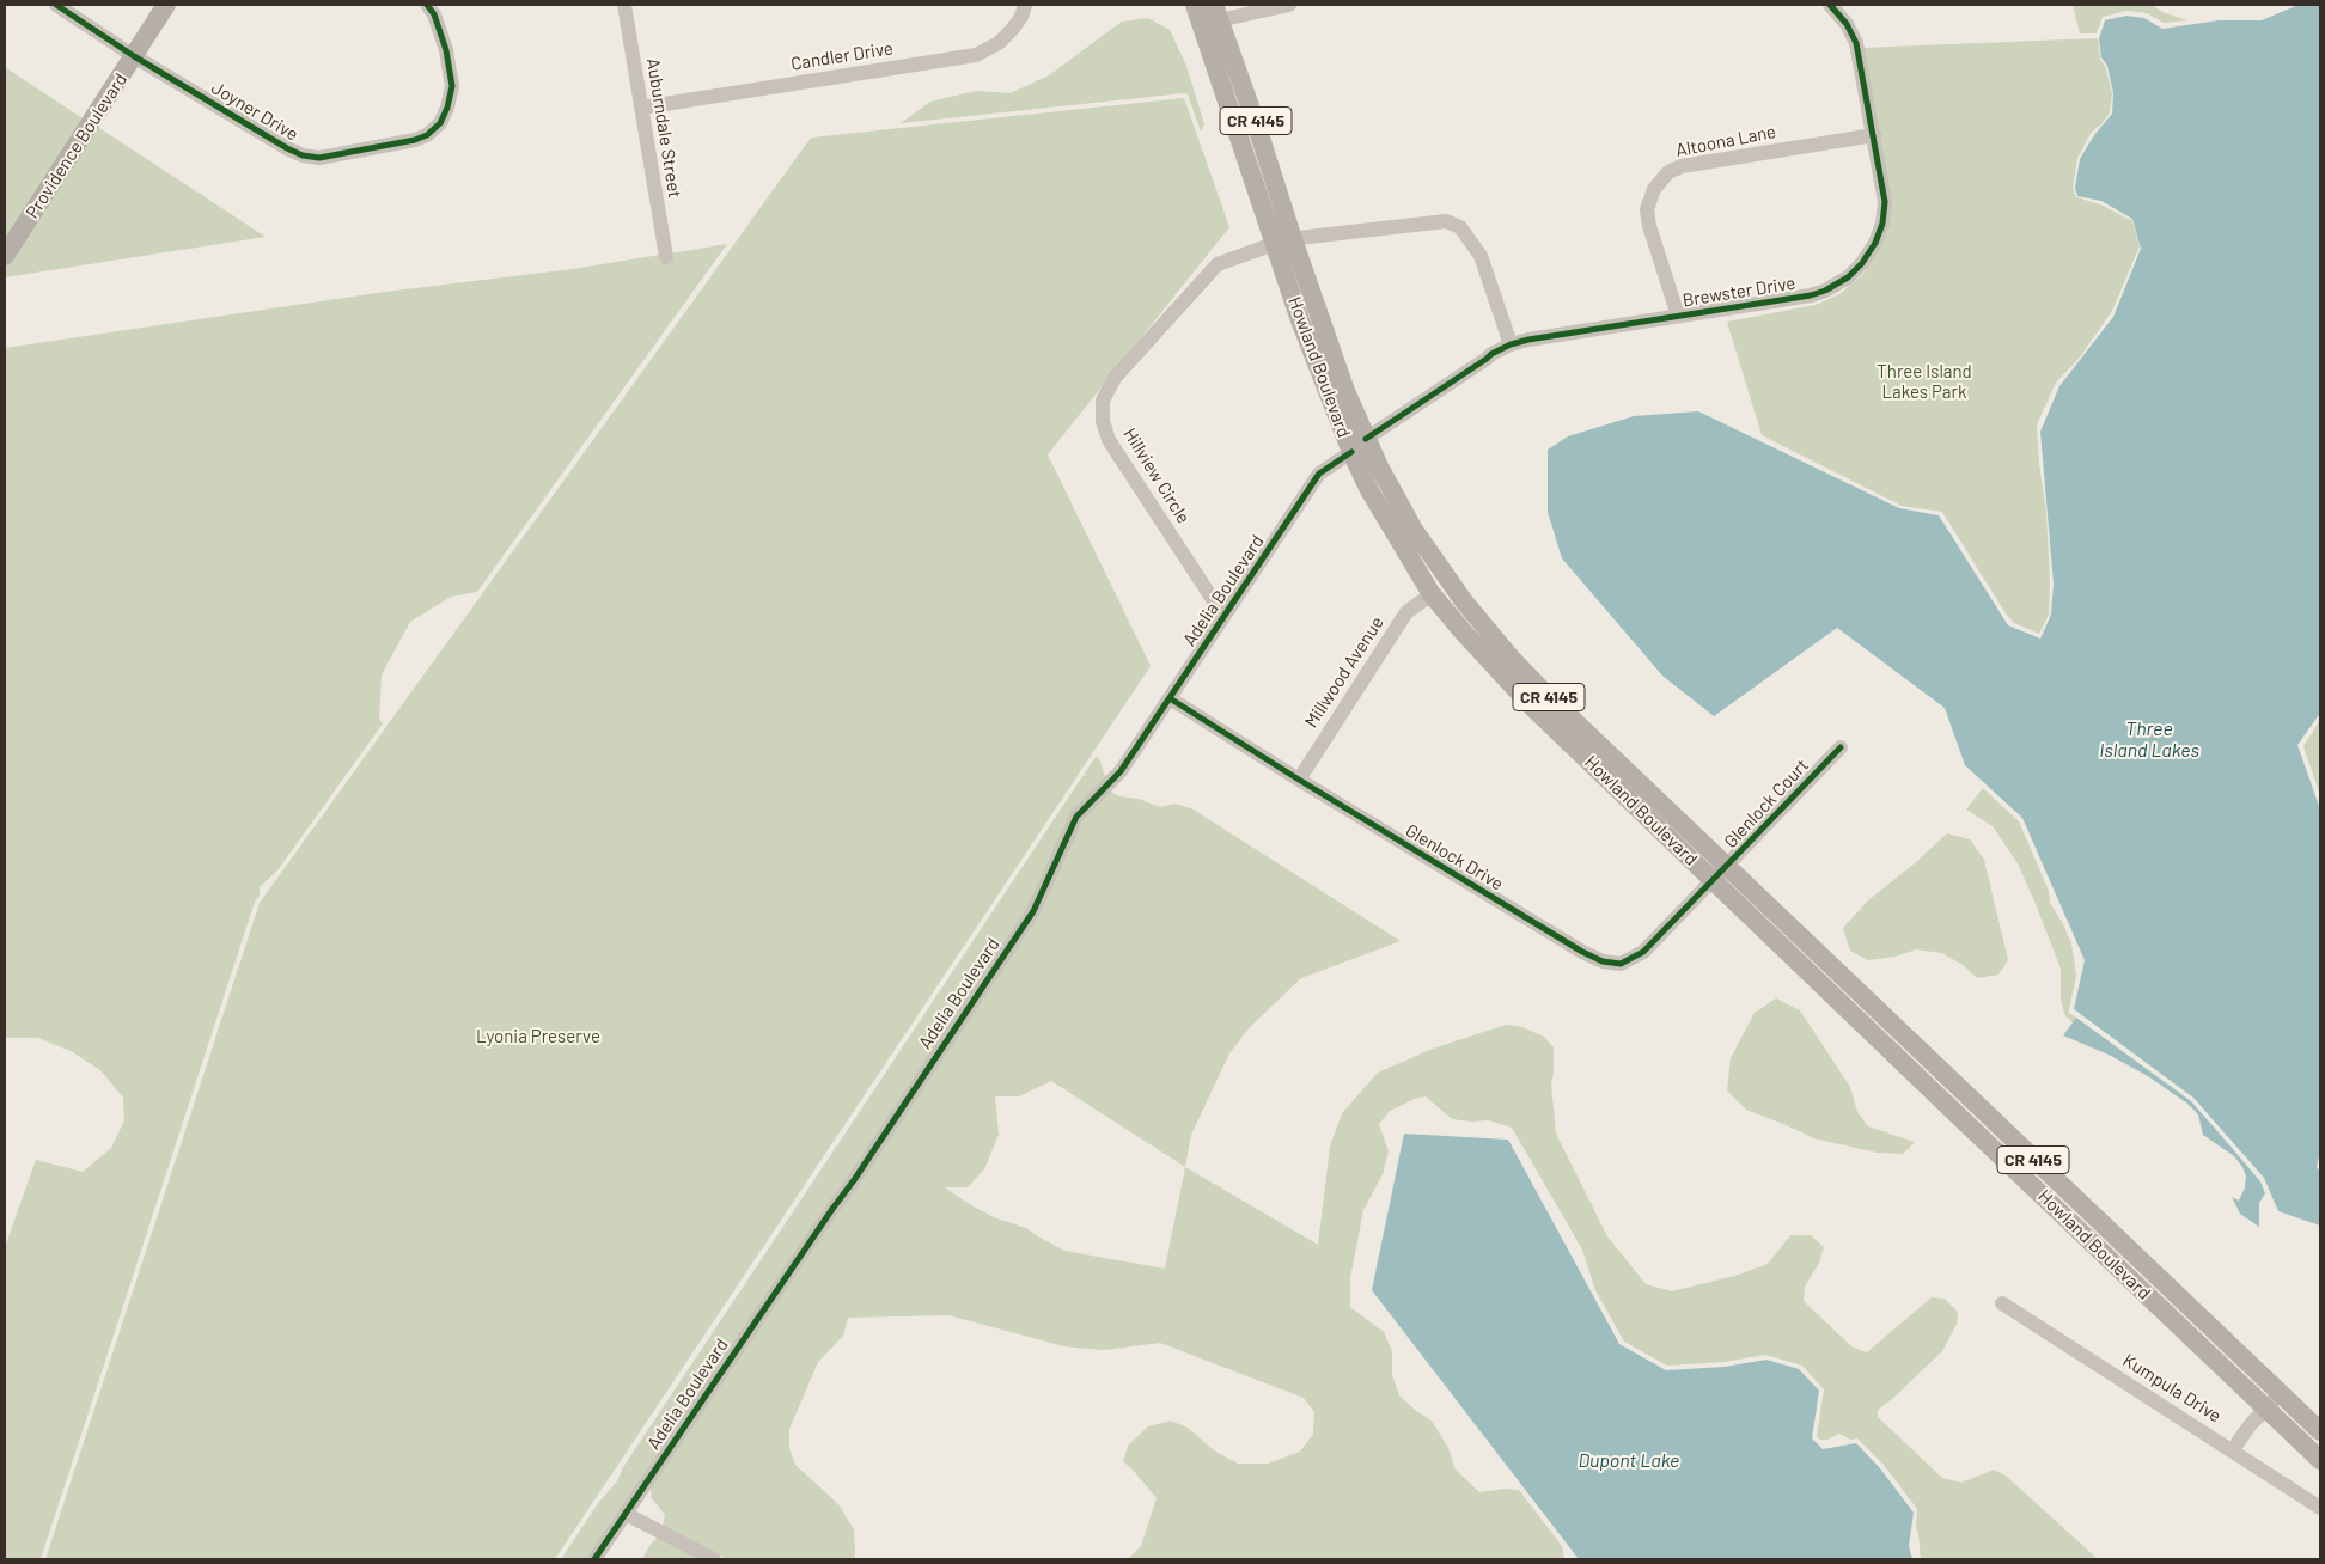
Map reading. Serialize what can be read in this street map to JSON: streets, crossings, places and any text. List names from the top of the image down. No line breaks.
{"streets":{"main road":["CR 4145","Providence Boulevard","Howland Boulevard"],"street":["Candler Drive","Joyner Drive","Auburndale Street","Altoona Lane","Brewster Drive","Hillview Circle","Adelia Boulevard","Millwood Avenue","Glenlock Court","Glenlock Drive","Kumpula Drive"]},"crossings":[["Candler Drive","Auburndale Street"],["Joyner Drive","Providence Boulevard"],["Altoona Lane","Brewster Drive"],["Brewster Drive","Howland Boulevard"],["Brewster Drive","Hillview Circle"],["Brewster Drive","Adelia Boulevard"],["Howland Boulevard","Hillview Circle"],["Howland Boulevard","Adelia Boulevard"],["Howland Boulevard","Millwood Avenue"],["Howland Boulevard","Glenlock Court"],["Howland Boulevard","Glenlock Drive"],["Hillview Circle","Adelia Boulevard"],["Adelia Boulevard","Glenlock Drive"],["Millwood Avenue","Glenlock Drive"],["Glenlock Court","Glenlock Drive"]],"water":["Three Island Lakes","Dupont Lake"],"parks":["Three Island Lakes Park","Lyonia Preserve"]}
